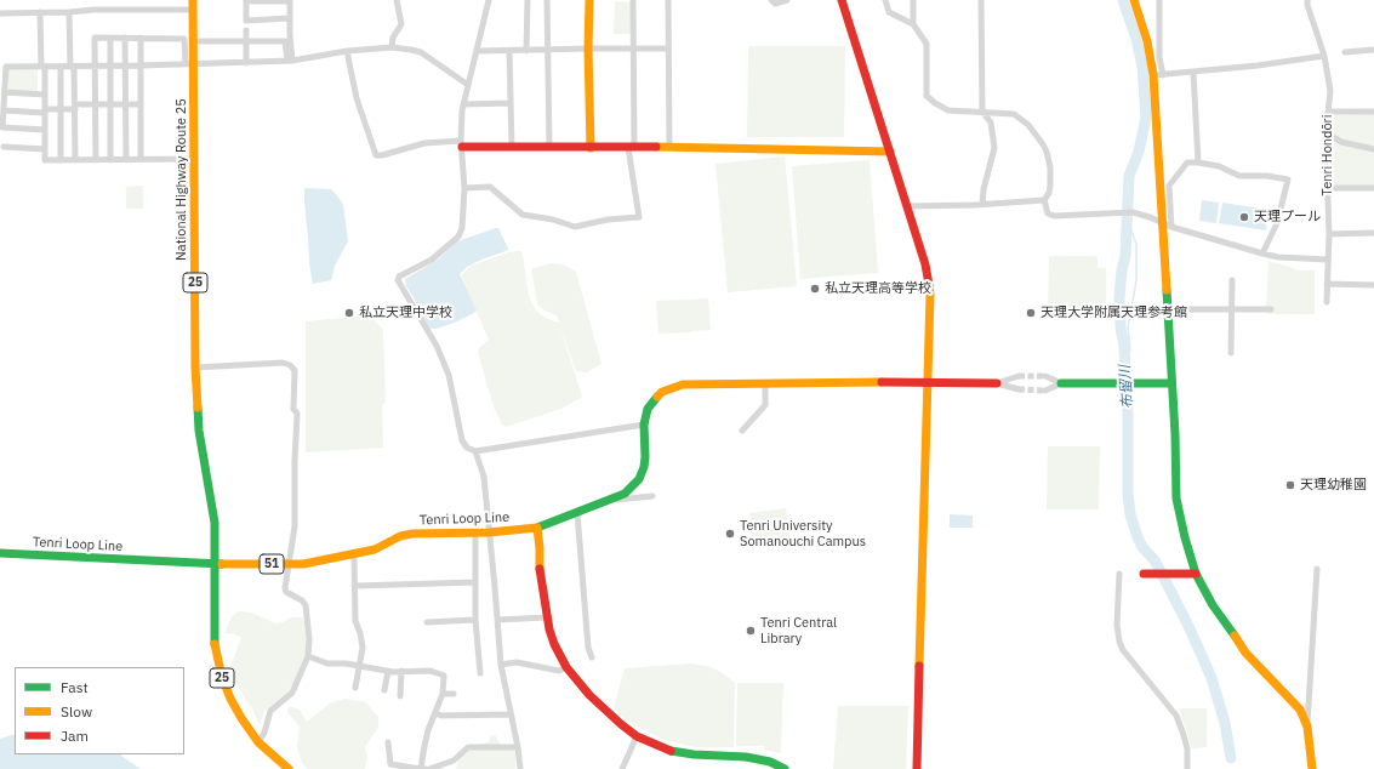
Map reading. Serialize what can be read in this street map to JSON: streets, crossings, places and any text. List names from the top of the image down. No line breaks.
{"streets":{"main road":["National Highway Route 25","25","Tenri Loop Line","51"],"street":["Tenri Hondōri"]},"crossings":[["National Highway Route 25","Tenri Loop Line"]],"water":["布留川"],"places":["天理プール","私立天理高等学校","私立天理中学校","天理大学附属天理参考館","天理幼稚園","Tenri University Somanouchi Campus","Tenri Central Library"],"legend":["Fast","Slow","Jam"]}
